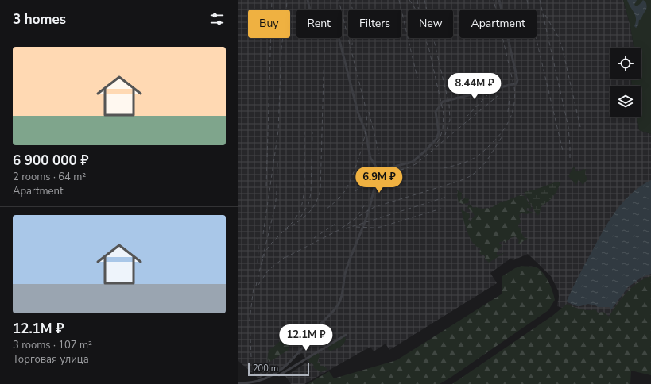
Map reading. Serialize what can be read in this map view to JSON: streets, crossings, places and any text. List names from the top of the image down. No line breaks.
{"scale_bar":"200 m","page":{"heading":"3 homes","chip":["Buy","Rent","Filters","New","Apartment"],"list":[{"name":"6 900 000 ₽","note":"2 rooms · 64 m² · Apartment"},{"name":"12.1M ₽","note":"3 rooms · 107 m² · Торговая улица"}],"price":["8.44M ₽","6.9M ₽","12.1M ₽"],"scale":"200 m"}}
